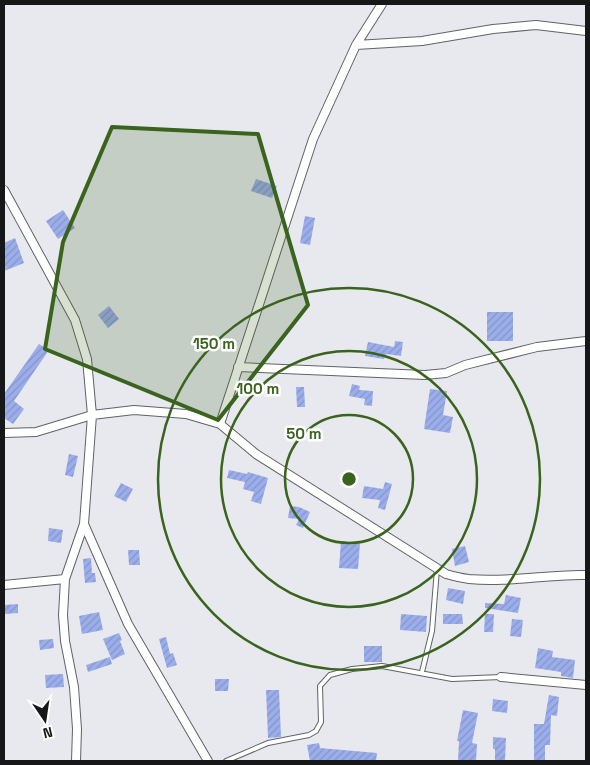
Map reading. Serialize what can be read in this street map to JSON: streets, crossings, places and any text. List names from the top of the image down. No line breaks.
{"north":"bottom","rings":["150 m","100 m","50 m"]}
